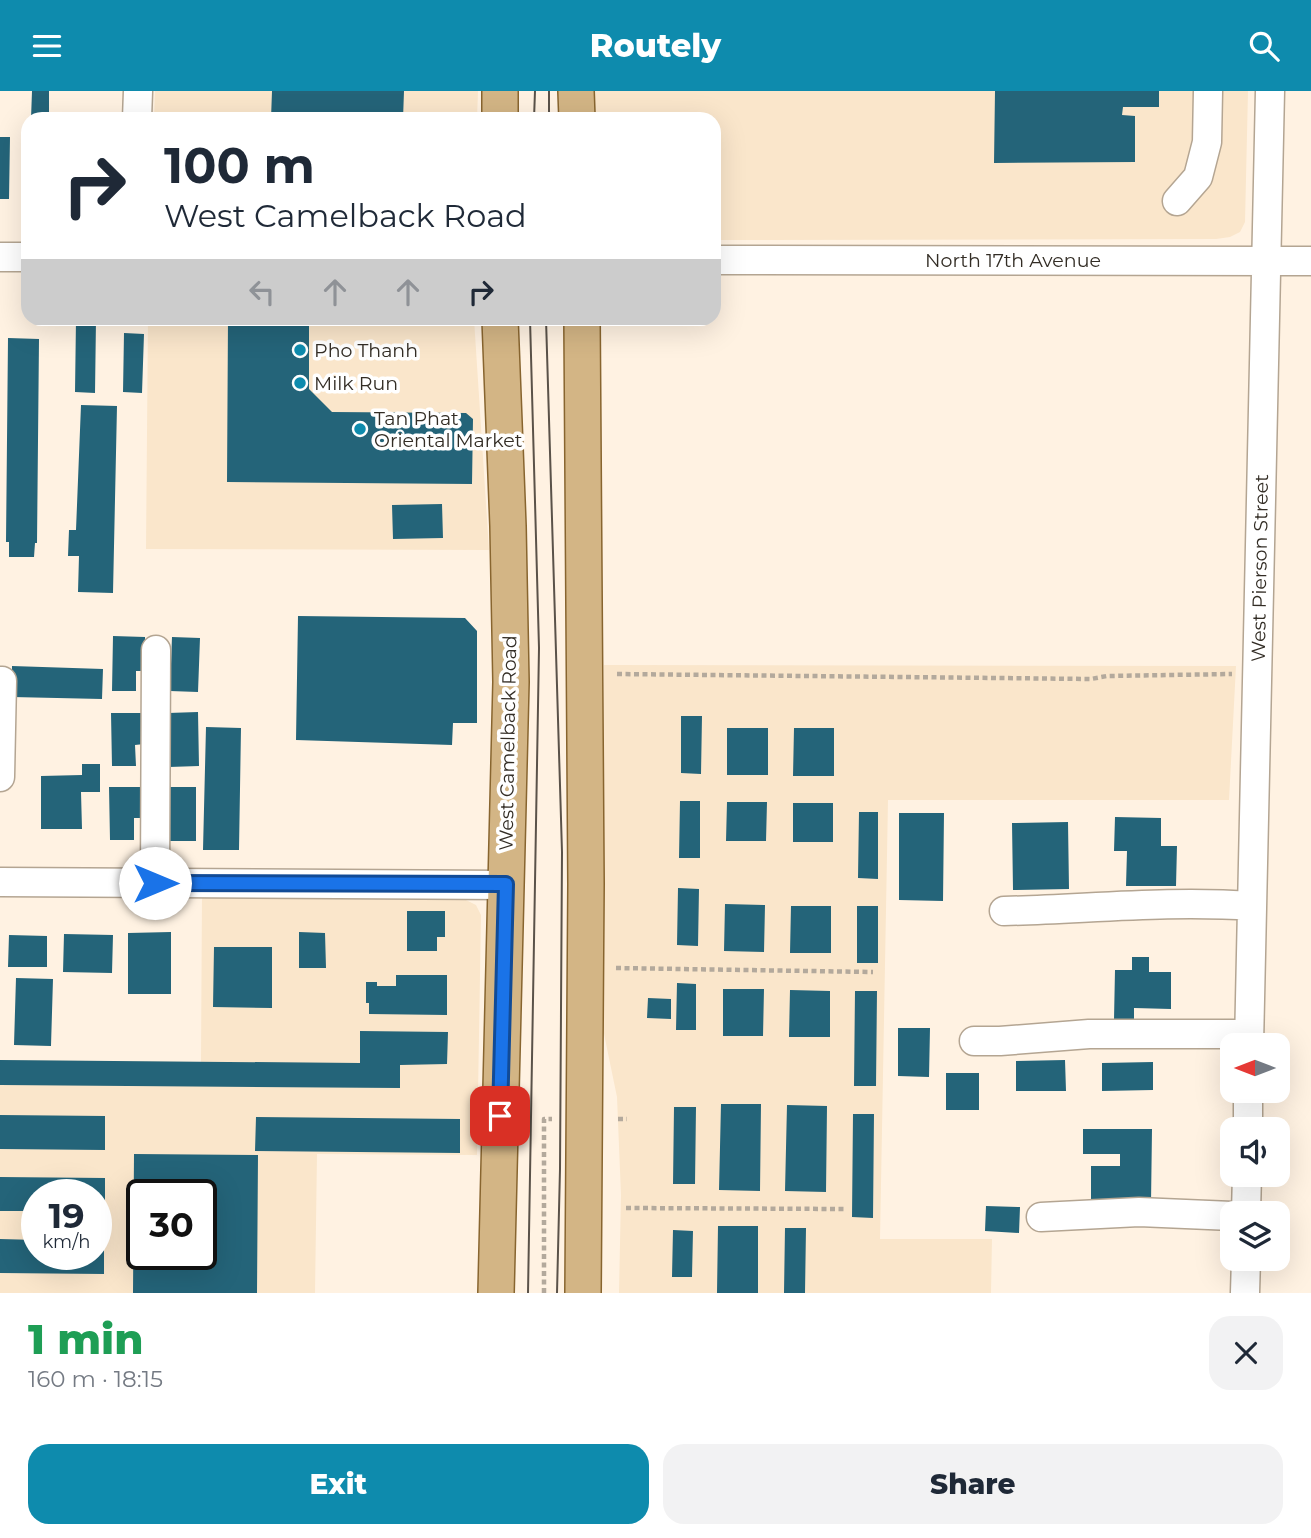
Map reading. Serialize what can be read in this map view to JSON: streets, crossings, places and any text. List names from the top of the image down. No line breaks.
{"streets":{"main road":["West Camelback Road"],"street":["North 17th Avenue","West Pierson Street"]},"crossings":[["North 17th Avenue","West Pierson Street"]],"places":["Pho Thanh","Milk Run","Tan Phat Oriental Market"],"north":"left","page":{"header":"Routely","turn":["100 m","West Camelback Road"],"speed":"19 km/h","limit":"30","heading":["1 min","160 m · 18:15"],"buttons":["Exit","Share"]}}
